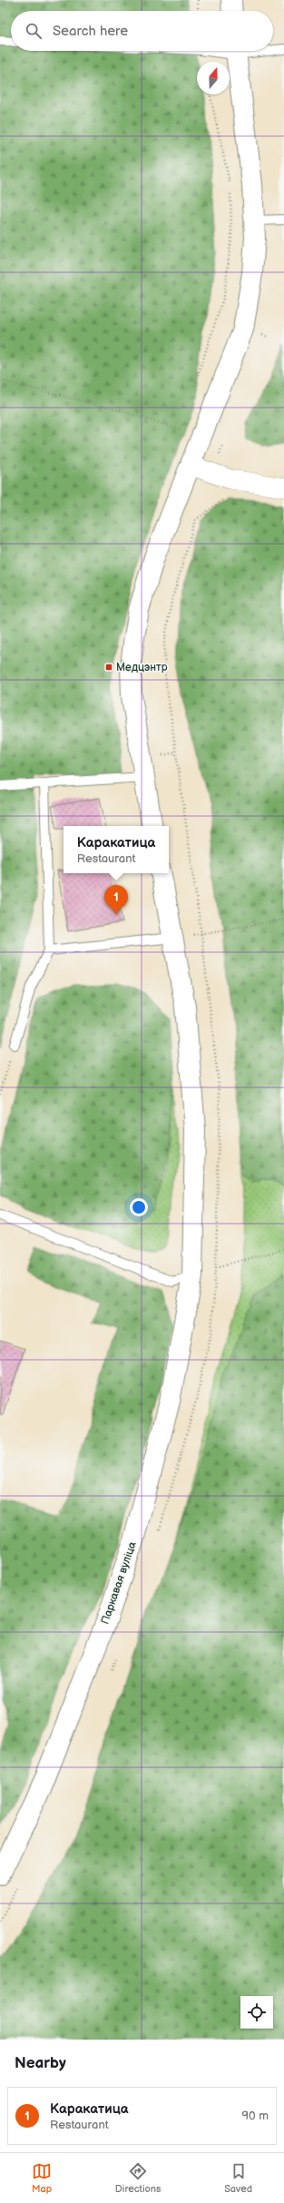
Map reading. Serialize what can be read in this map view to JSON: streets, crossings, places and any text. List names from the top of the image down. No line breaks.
{"streets":{"street":["Паркавая вуліца"]},"places":{"transit":["Медцэнтр"]},"north":"top","page":{"search":"Search here","popup":["Каракатица","Restaurant"],"pins":"1","heading":"Nearby","list":[{"mark":"1","name":"Каракатица","note":"Restaurant","value":"90 m"}],"nav":["Map","Directions","Saved"]}}
